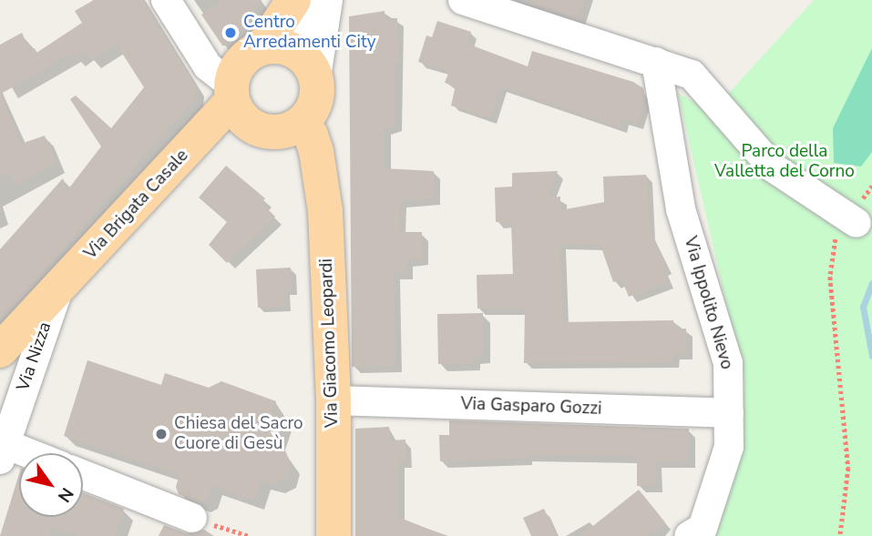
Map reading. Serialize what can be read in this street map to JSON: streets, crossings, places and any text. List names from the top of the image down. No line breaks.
{"streets":{"main road":["Via Brigata Casale","Via Giacomo Leopardi"],"street":["Via Ippolito Nievo","Via Nizza","Via Gasparo Gozzi"]},"crossings":[["Via Brigata Casale","Via Nizza"],["Via Ippolito Nievo","Via Gasparo Gozzi"],["Via Giacomo Leopardi","Via Gasparo Gozzi"]],"parks":["Parco della Valletta del Corno"],"places":["Centro Arredamenti City","Chiesa del Sacro Cuore di Gesù"],"north":"bottom right"}
